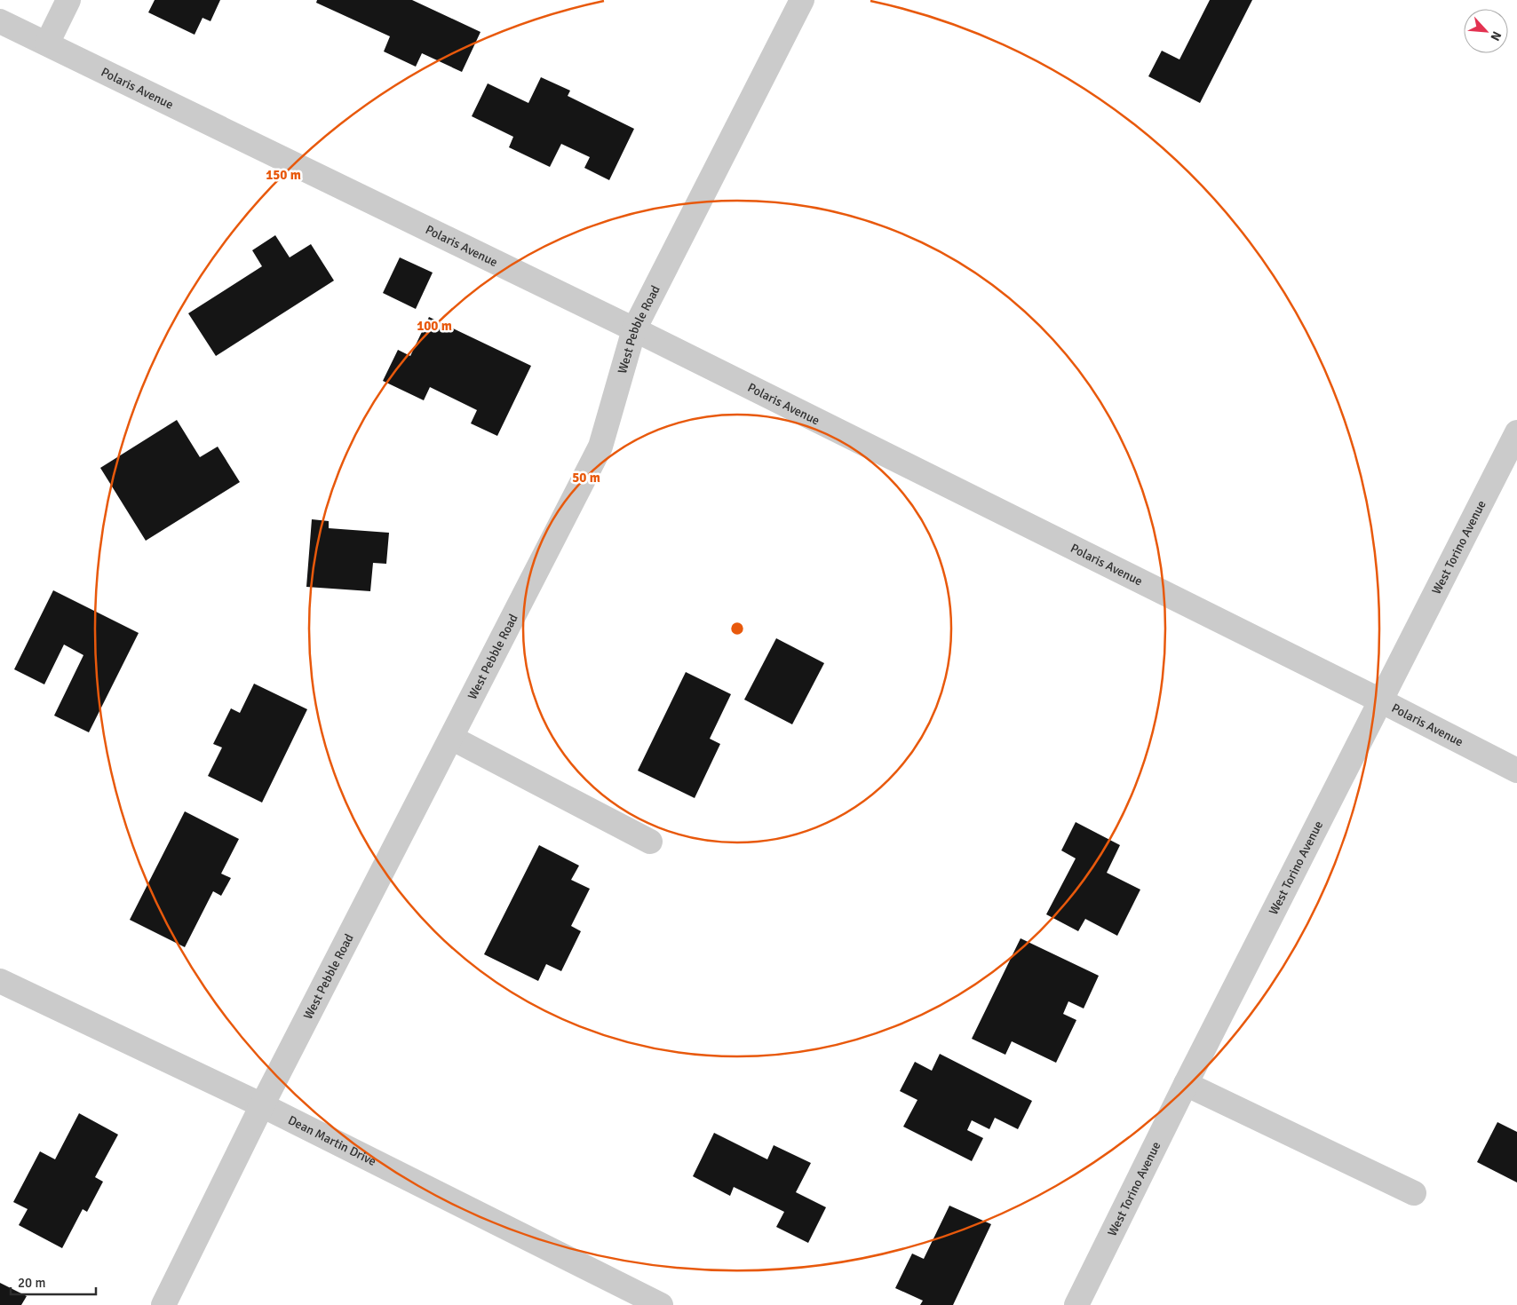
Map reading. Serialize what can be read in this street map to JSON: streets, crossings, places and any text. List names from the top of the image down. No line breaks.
{"streets":{"street":["Polaris Avenue","West Pebble Road","West Torino Avenue","Dean Martin Drive"]},"crossings":[["Polaris Avenue","West Pebble Road"],["Polaris Avenue","West Torino Avenue"],["West Pebble Road","Dean Martin Drive"]],"scale_bar":"20 m","north":"bottom right","rings":["150 m","100 m","50 m"]}
